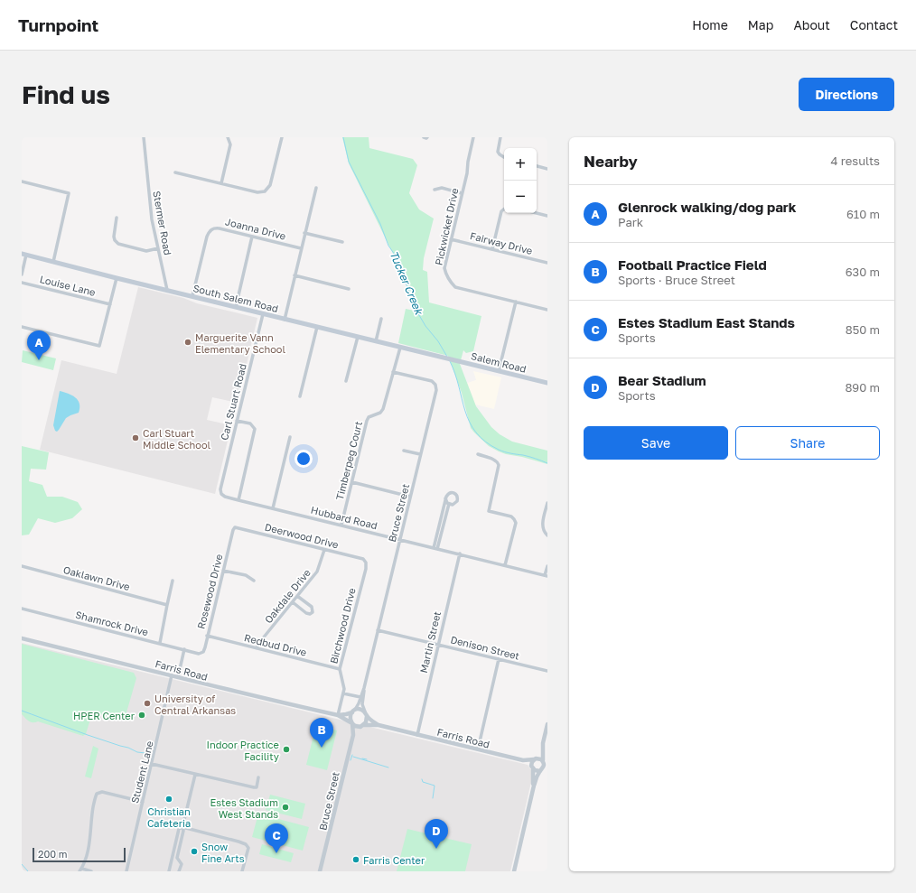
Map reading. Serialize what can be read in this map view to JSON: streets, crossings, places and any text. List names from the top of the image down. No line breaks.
{"streets":{"main road":["South Salem Road","Salem Road"],"street":["Stermer Road","Pickwicket Drive","Joanna Drive","Fairway Drive","Louise Lane","Carl Stuart Road","Timberpeg Court","Bruce Street","Hubbard Road","Deerwood Drive","Oaklawn Drive","Rosewood Drive","Oakdale Drive","Shamrock Drive","Birchwood Drive","Martin Street","Redbud Drive","Denison Street","Farris Road","Student Lane"]},"crossings":[["Stermer Road","South Salem Road"],["Pickwicket Drive","Fairway Drive"],["Joanna Drive","South Salem Road"],["South Salem Road","Salem Road"],["South Salem Road","Carl Stuart Road"],["South Salem Road","Timberpeg Court"],["Carl Stuart Road","Hubbard Road"],["Timberpeg Court","Bruce Street"],["Timberpeg Court","Hubbard Road"],["Bruce Street","Hubbard Road"],["Bruce Street","Denison Street"],["Bruce Street","Farris Road"],["Hubbard Road","Martin Street"],["Deerwood Drive","Rosewood Drive"],["Deerwood Drive","Oakdale Drive"],["Deerwood Drive","Birchwood Drive"],["Rosewood Drive","Shamrock Drive"],["Rosewood Drive","Redbud Drive"],["Oakdale Drive","Redbud Drive"],["Birchwood Drive","Redbud Drive"],["Birchwood Drive","Farris Road"],["Martin Street","Denison Street"],["Martin Street","Farris Road"],["Farris Road","Student Lane"]],"water":["Tucker Creek"],"places":["Marguerite Vann Elementary School","Carl Stuart Middle School","University of Central Arkansas","HPER Center","Indoor Practice Facility","Christian Cafeteria","Estes Stadium West Stands","Snow Fine Arts","Farris Center"],"scale_bar":"200 m","page":{"header":"Turnpoint","nav":["Home","Map","About","Contact"],"buttons":["Directions",["Save","Share"]],"title":"Find us","heading":["Nearby","4 results"],"map_buttons":["+","−"],"list":[{"mark":"A","name":"Glenrock walking/dog park","note":"Park","value":"610 m"},{"mark":"B","name":"Football Practice Field","note":"Sports · Bruce Street","value":"630 m"},{"mark":"C","name":"Estes Stadium East Stands","note":"Sports","value":"850 m"},{"mark":"D","name":"Bear Stadium","note":"Sports","value":"890 m"}],"pins":["A","B","D","C"],"scale":"200 m"}}
